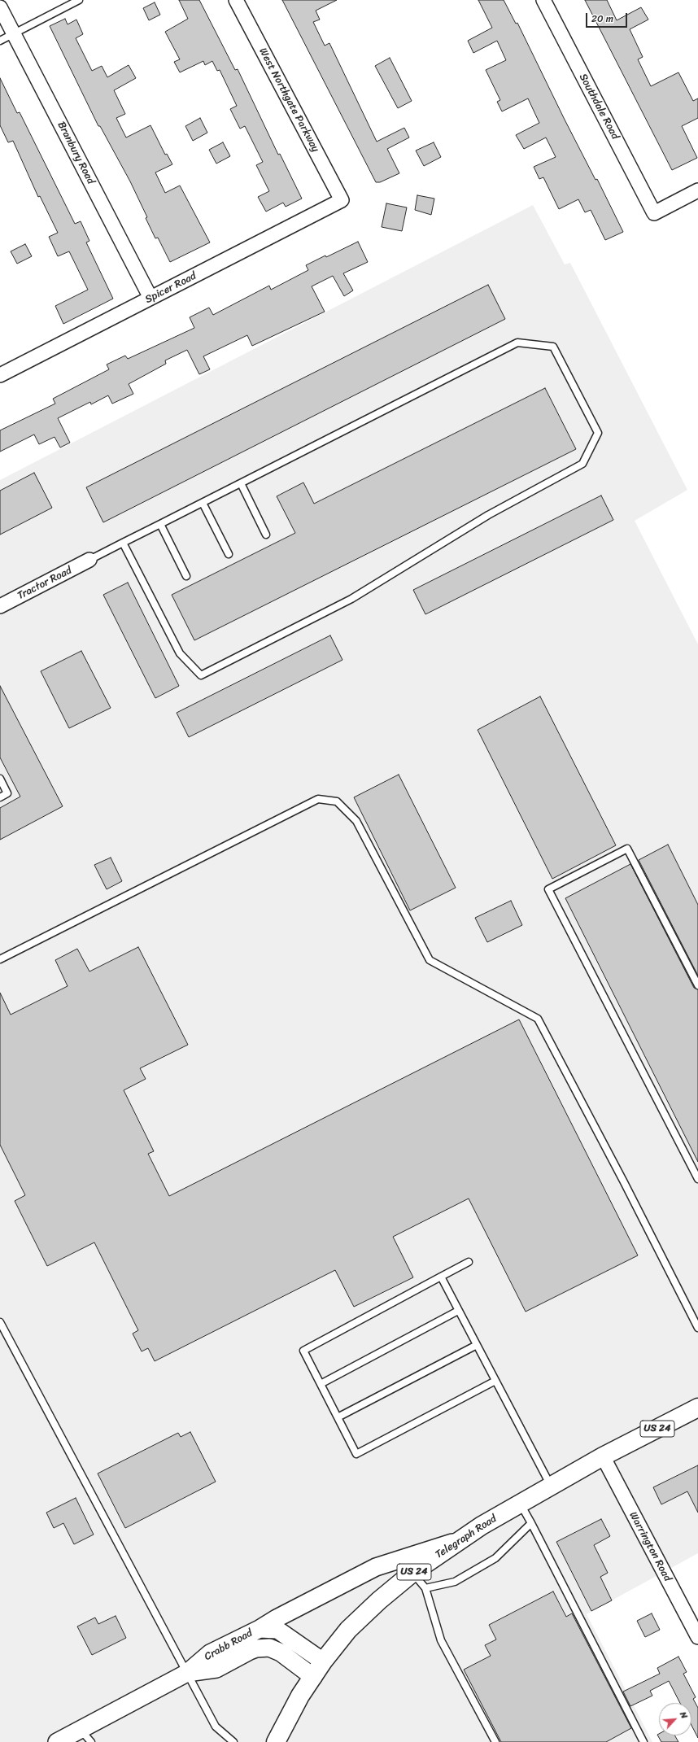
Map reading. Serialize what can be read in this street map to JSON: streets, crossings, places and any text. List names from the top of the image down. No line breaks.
{"streets":{"main road":["US 24","Telegraph Road"],"street":["West Northgate Parkway","Southdale Road","Branbury Road","Spicer Road","Tractor Road","Warrington Road","Crabb Road"]},"crossings":[["West Northgate Parkway","Spicer Road"],["Branbury Road","Spicer Road"],["Telegraph Road","Warrington Road"],["Telegraph Road","Crabb Road"]],"scale_bar":"20 m","north":"top right"}
